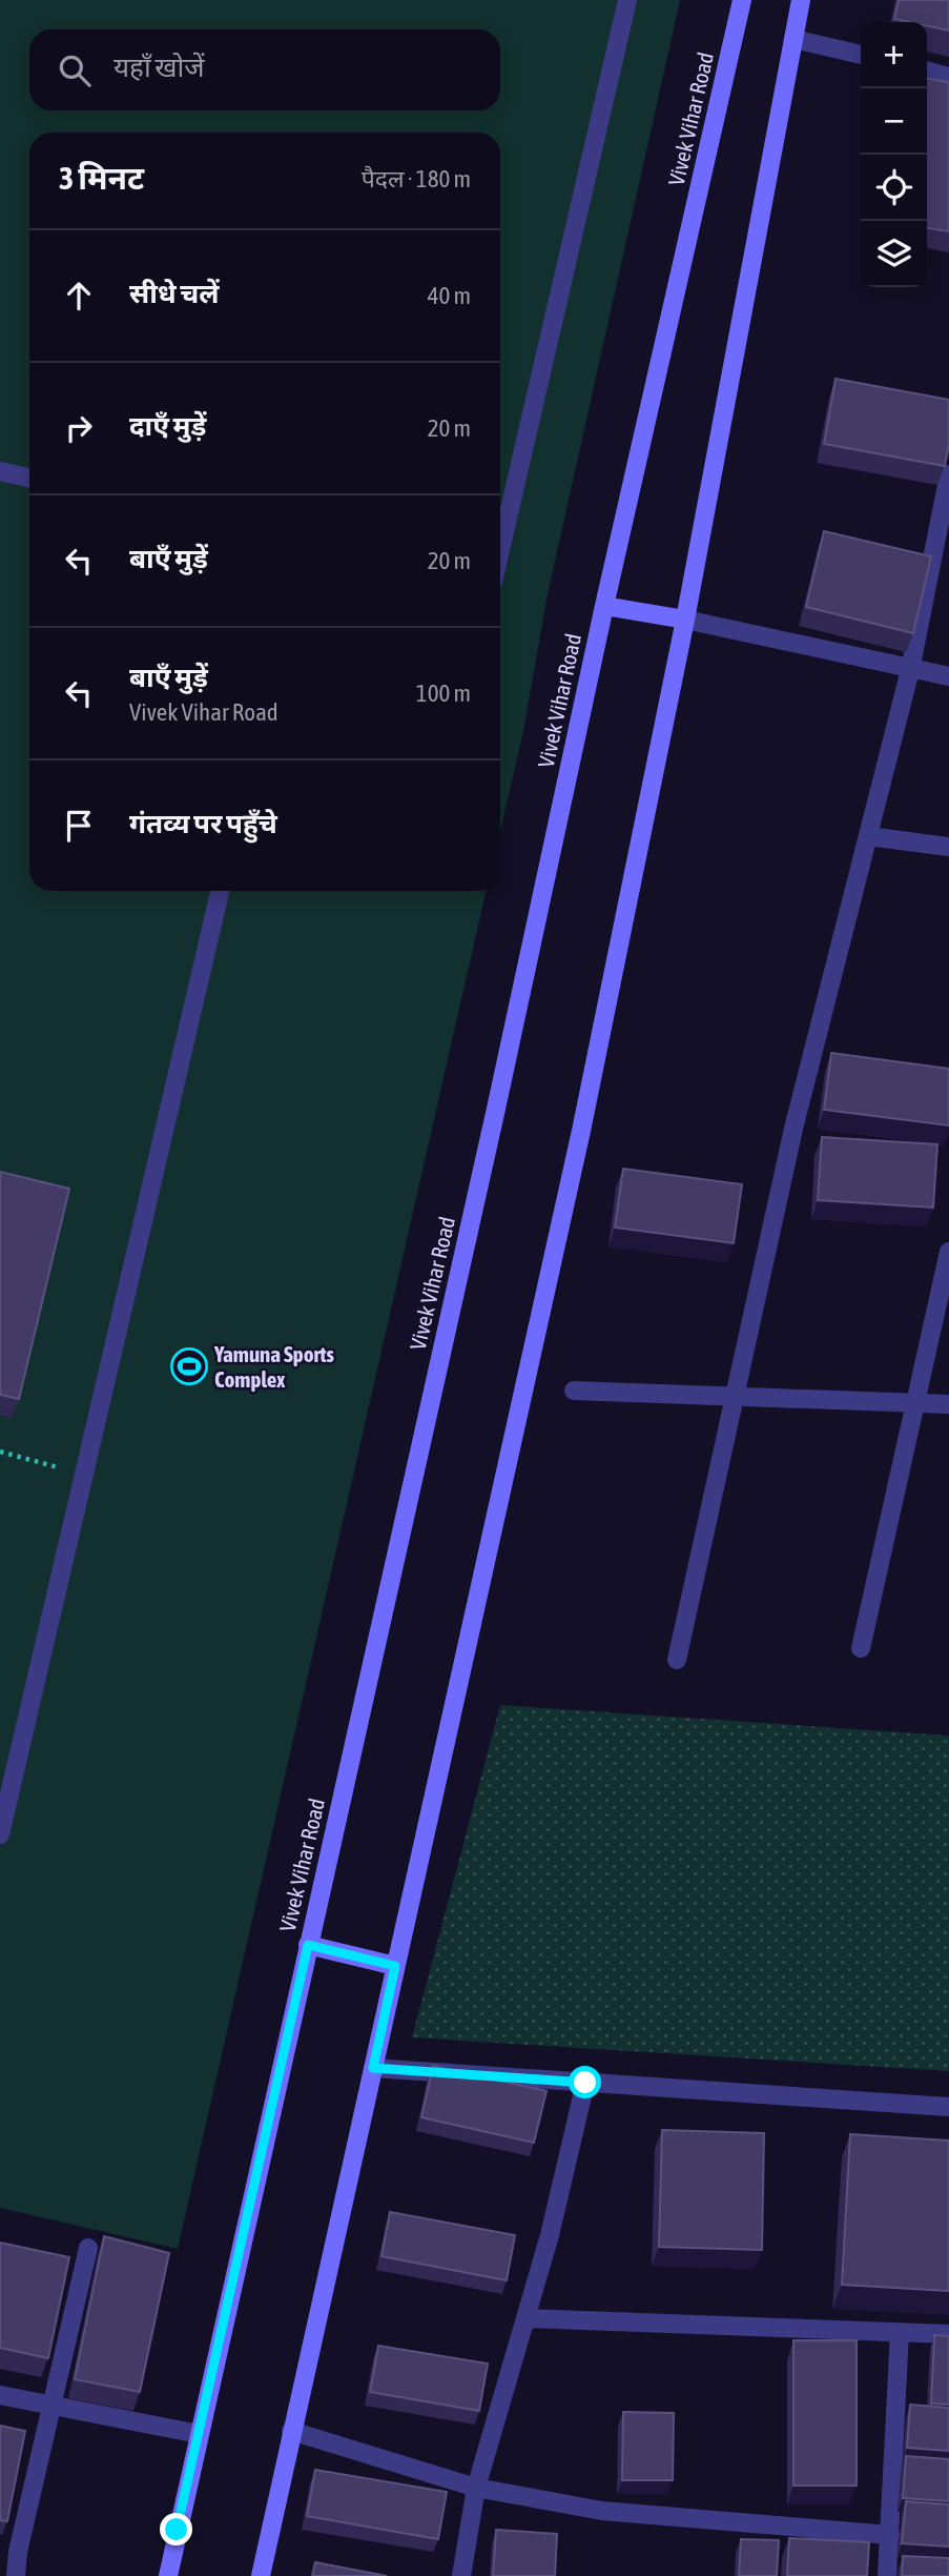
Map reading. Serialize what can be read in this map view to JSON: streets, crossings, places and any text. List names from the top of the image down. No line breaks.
{"streets":{"street":["Vivek Vihar Road"]},"places":{"sports":["Yamuna Sports Complex"]},"page":{"map_buttons":["+","−"],"search":"यहाँ खोजें","heading":["3 मिनट","पैदल · 180 m"],"list":[["सीधे चलें","40 m"],["दाएँ मुड़ें","20 m"],["बाएँ मुड़ें","20 m"],["बाएँ मुड़ें","Vivek Vihar Road","100 m"],"गंतव्य पर पहुँचे"]}}
